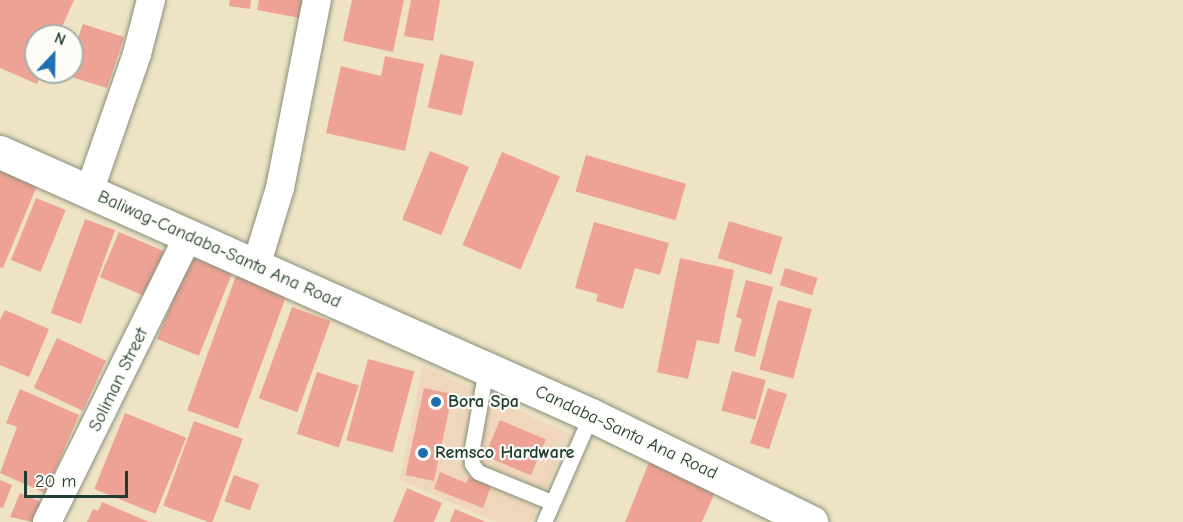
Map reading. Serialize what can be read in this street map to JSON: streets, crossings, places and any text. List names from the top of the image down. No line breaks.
{"streets":{"main road":["Baliwag-Candaba-Santa Ana Road","Candaba-Santa Ana Road"],"street":["Soliman Street"]},"crossings":[["Baliwag-Candaba-Santa Ana Road","Soliman Street"],["Baliwag-Candaba-Santa Ana Road","Candaba-Santa Ana Road"]],"places":["Bora Spa","Remsco Hardware"],"scale_bar":"20 m","north":"top"}
